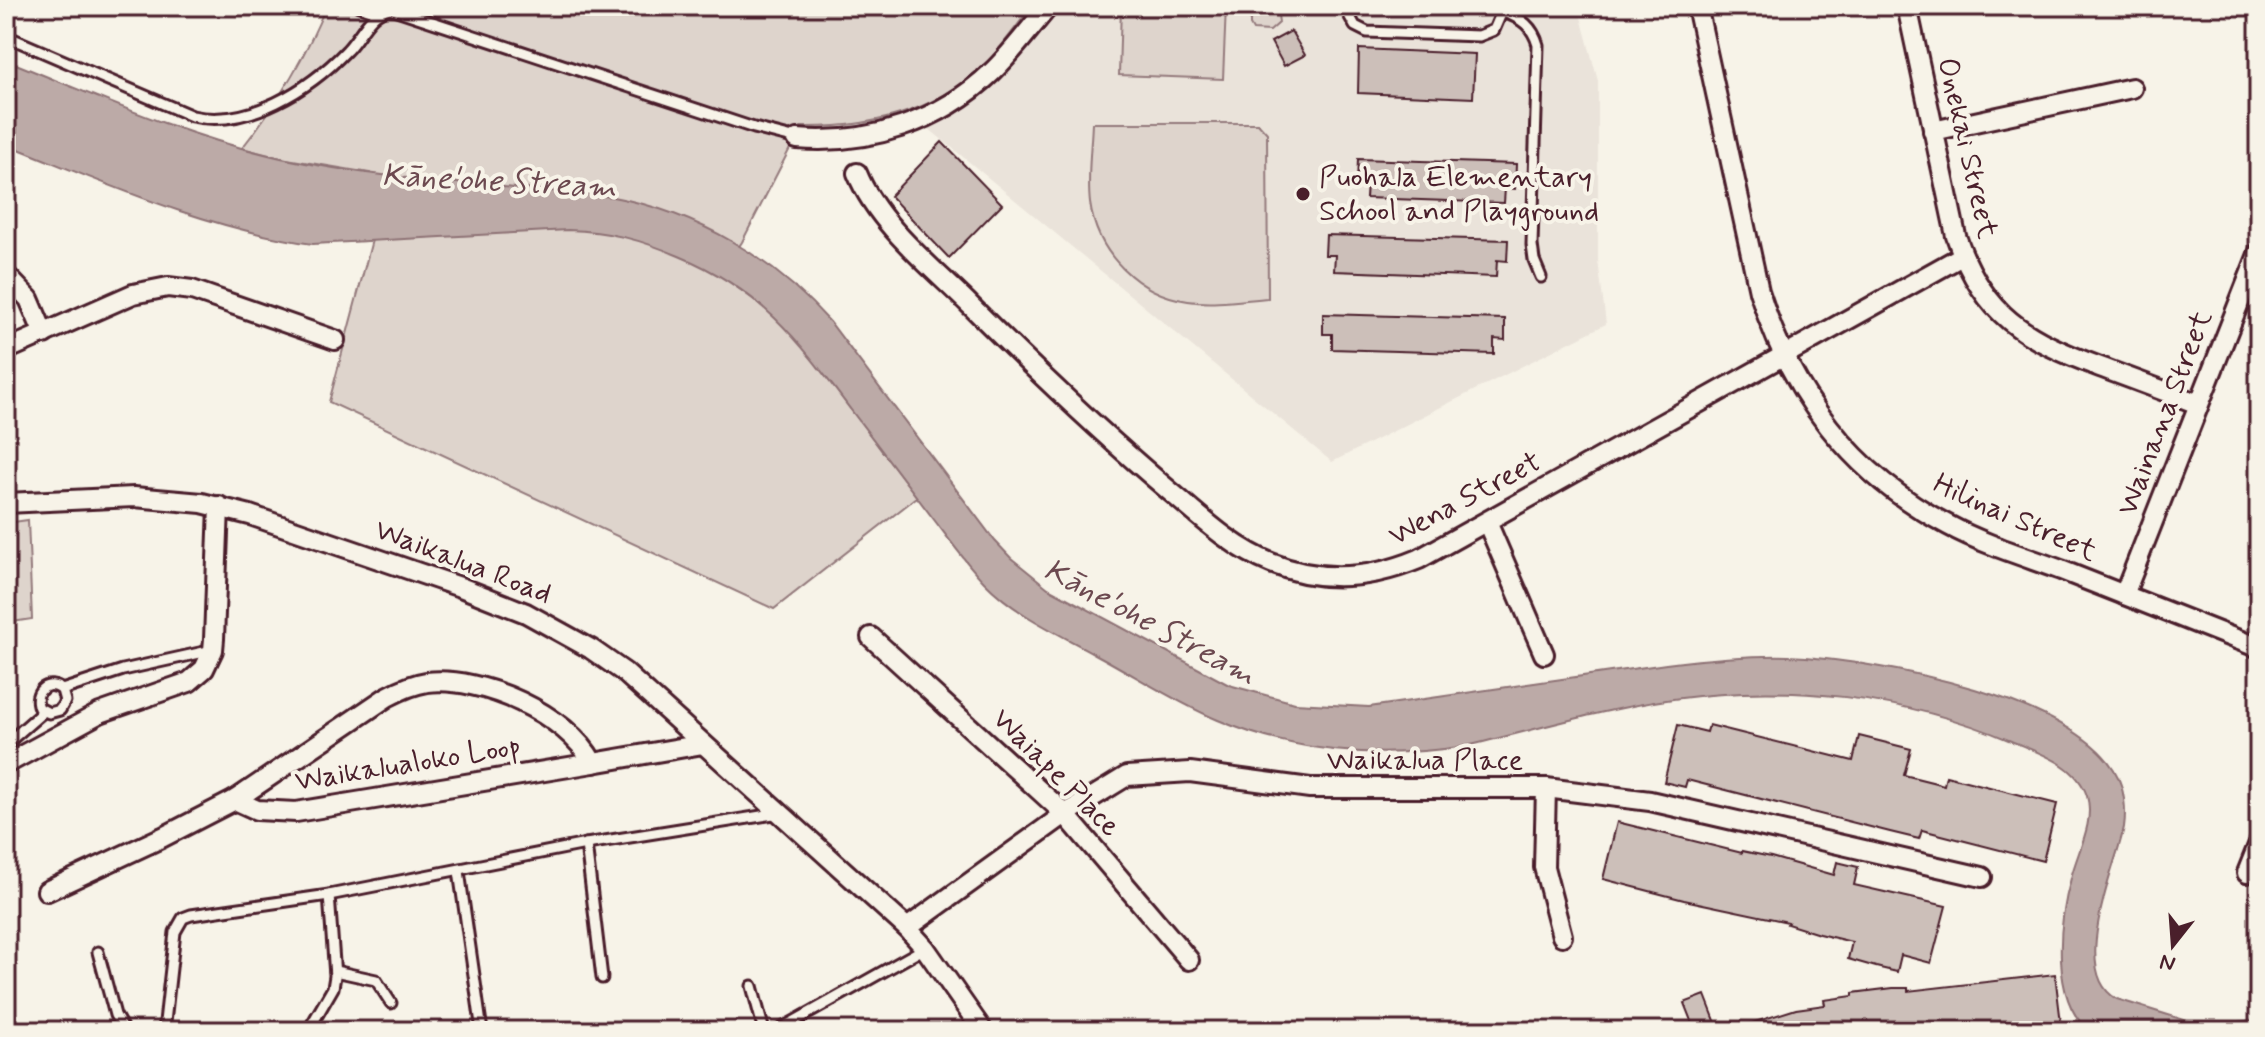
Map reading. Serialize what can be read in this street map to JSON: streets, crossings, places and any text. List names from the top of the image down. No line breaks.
{"streets":{"street":["Onekai Street","Wainana Street","Wena Street","Hilinai Street","Waikalua Road","Waikalua Place","Waikalualoko Loop","Waiape Place"]},"crossings":[["Onekai Street","Wainana Street"],["Onekai Street","Wena Street"],["Wainana Street","Hilinai Street"],["Wena Street","Hilinai Street"],["Waikalua Road","Waikalua Place"],["Waikalua Road","Waikalualoko Loop"],["Waikalua Place","Waiape Place"]],"water":["Kāne'ohe Stream"],"places":["Puohala Elementary School and Playground"],"north":"bottom"}
